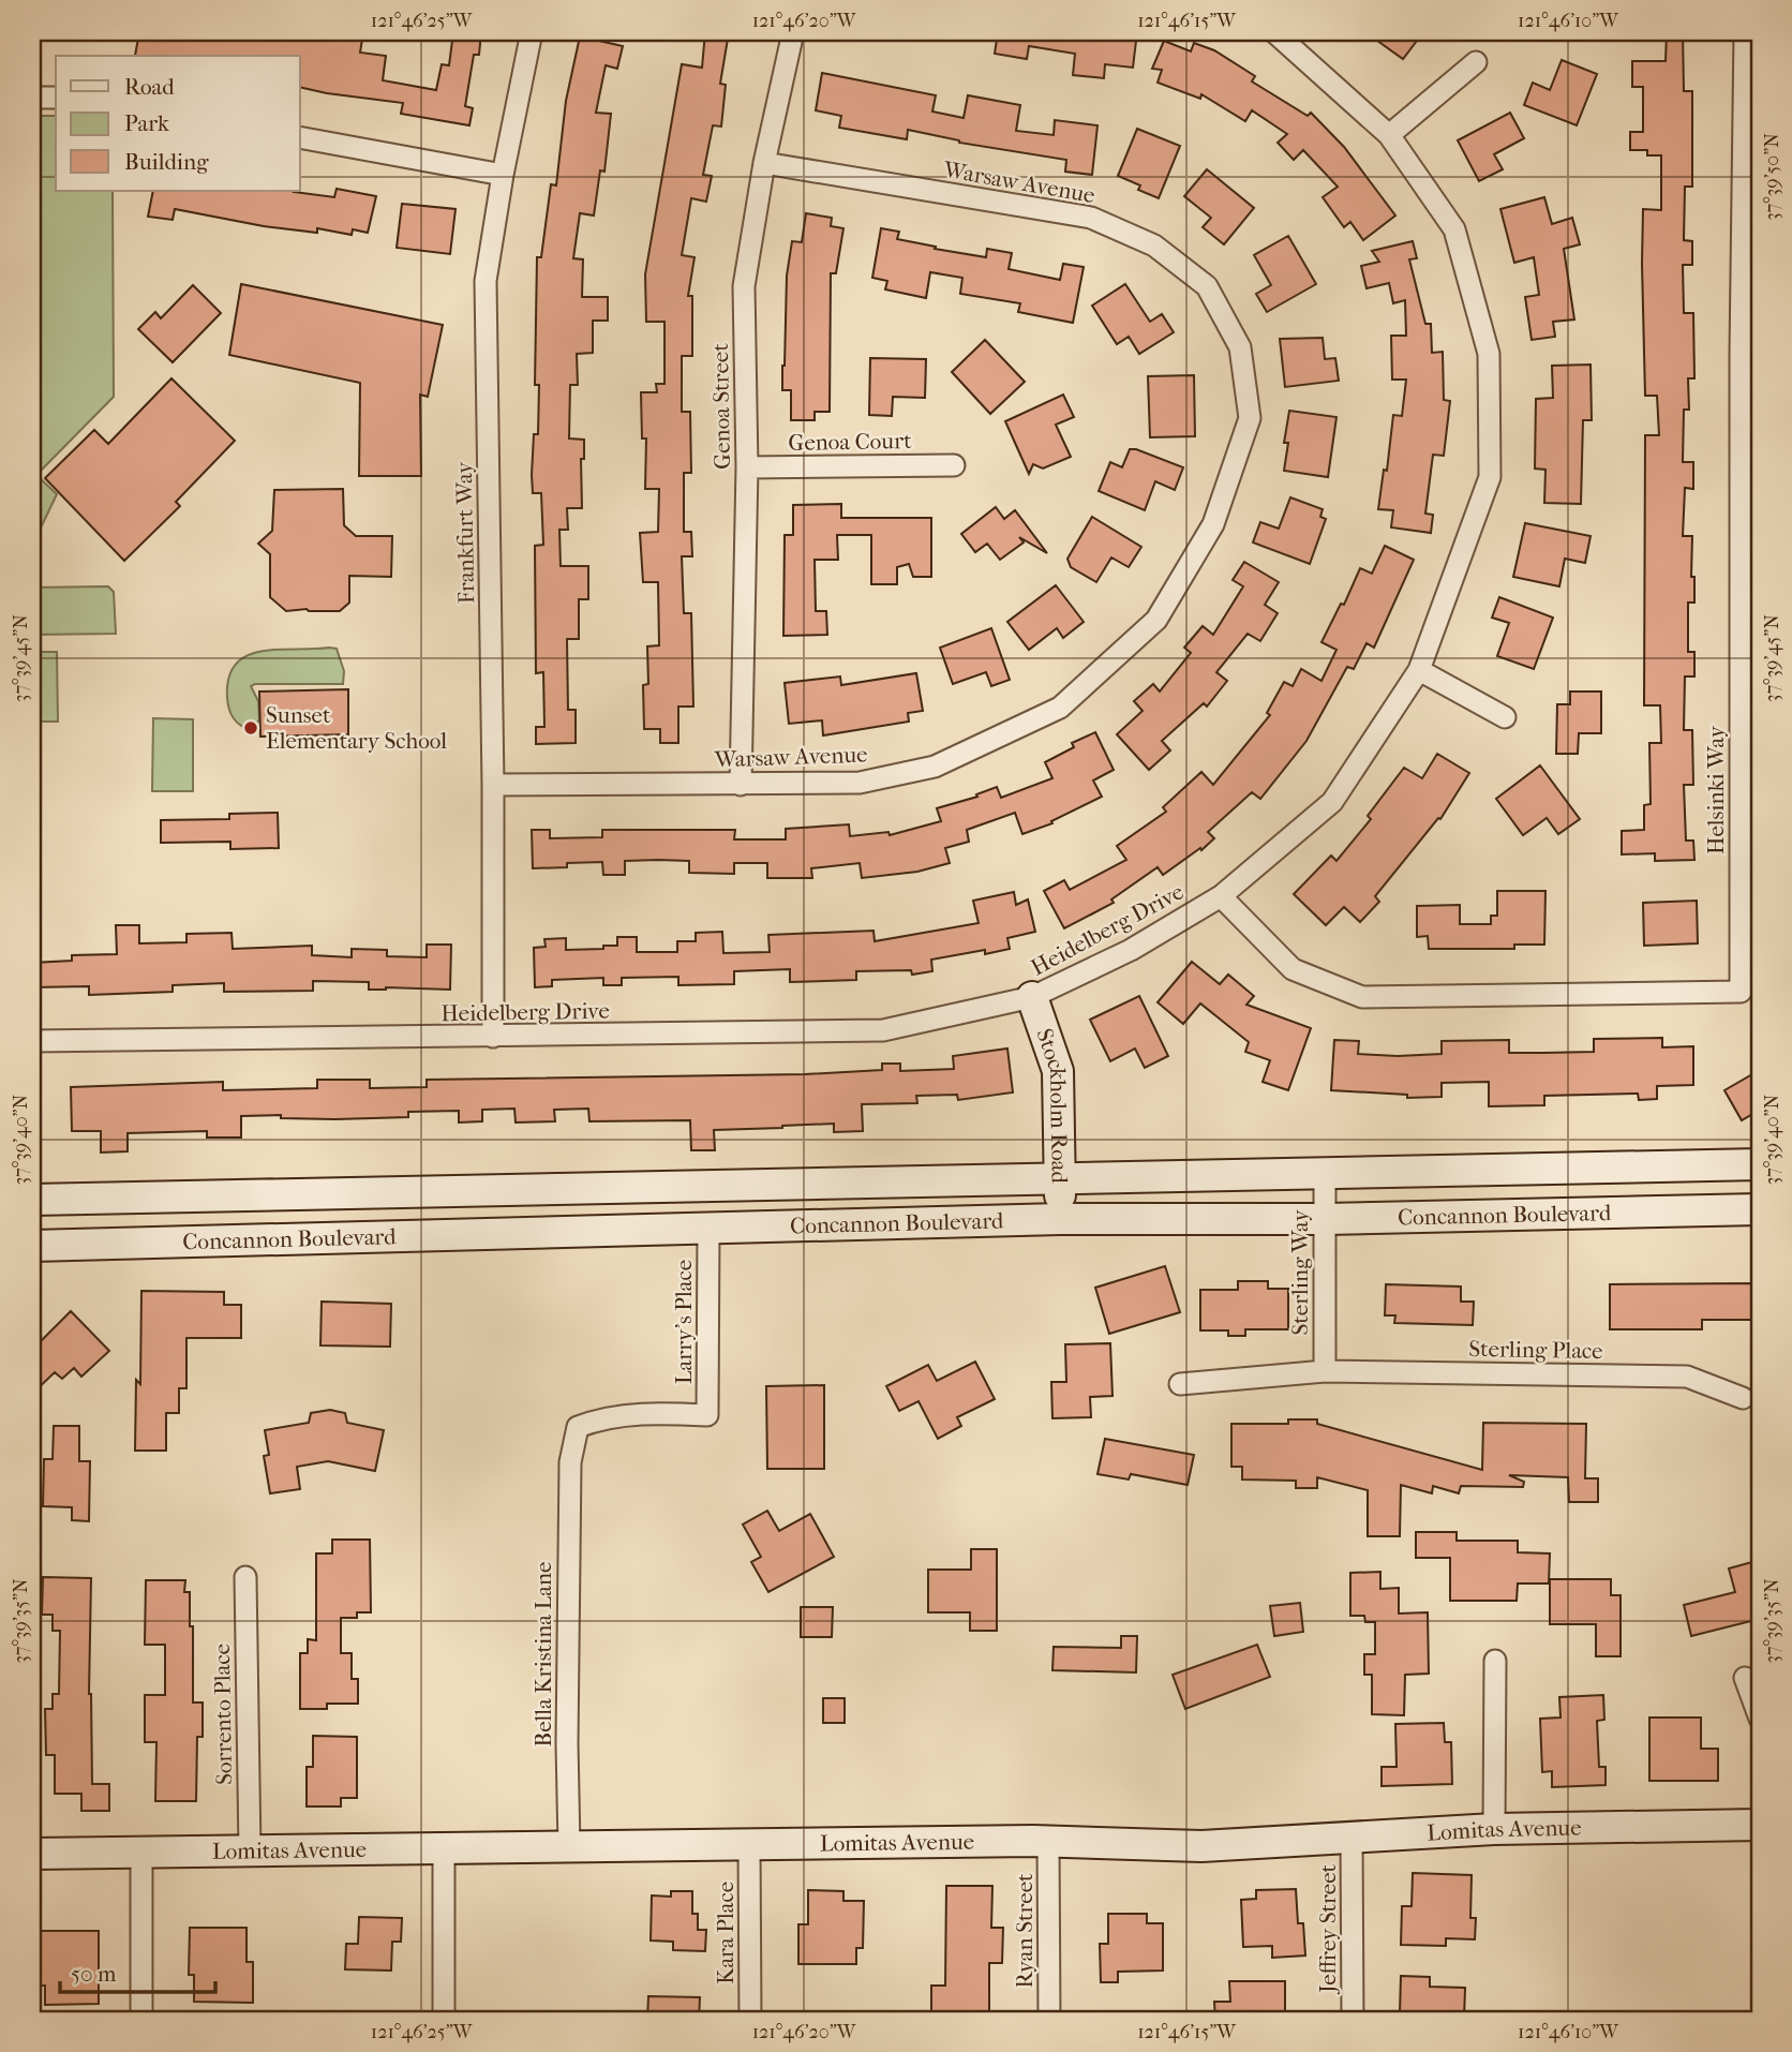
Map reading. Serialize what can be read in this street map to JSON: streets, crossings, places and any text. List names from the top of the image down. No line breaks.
{"streets":{"main road":["Stockholm Road","Concannon Boulevard","Lomitas Avenue"],"street":["Warsaw Avenue","Genoa Street","Genoa Court","Frankfurt Way","Helsinki Way","Heidelberg Drive","Sterling Way","Larry's Place","Sterling Place","Bella Kristina Lane","Sorrento Place","Jeffrey Street","Ryan Street","Kara Place"]},"crossings":[["Warsaw Avenue","Genoa Street"],["Warsaw Avenue","Frankfurt Way"],["Genoa Street","Genoa Court"],["Frankfurt Way","Heidelberg Drive"],["Helsinki Way","Heidelberg Drive"],["Heidelberg Drive","Stockholm Road"],["Stockholm Road","Concannon Boulevard"],["Concannon Boulevard","Sterling Way"],["Concannon Boulevard","Larry's Place"],["Sterling Way","Sterling Place"],["Larry's Place","Bella Kristina Lane"],["Bella Kristina Lane","Lomitas Avenue"],["Sorrento Place","Lomitas Avenue"],["Lomitas Avenue","Jeffrey Street"],["Lomitas Avenue","Ryan Street"],["Lomitas Avenue","Kara Place"]],"places":["Sunset Elementary School"],"legend":["Road","Park","Building"],"scale_bar":"50 m","coordinates":["121°46'25\"W","121°46'20\"W","121°46'15\"W","121°46'10\"W","37°39'50\"N","37°39'45\"N","37°39'40\"N","37°39'35\"N"]}
